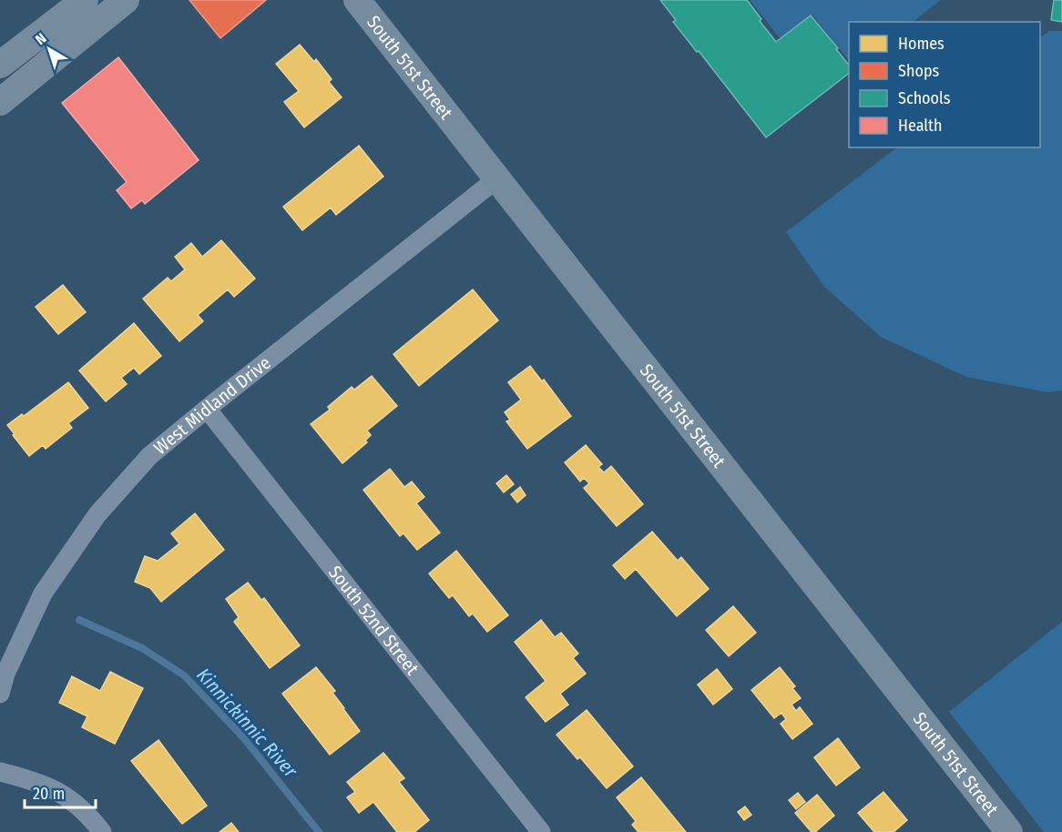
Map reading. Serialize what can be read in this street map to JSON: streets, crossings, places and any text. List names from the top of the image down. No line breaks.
{"streets":{"street":["South 51st Street","West Midland Drive","South 52nd Street"]},"crossings":[["South 51st Street","West Midland Drive"],["West Midland Drive","South 52nd Street"]],"water":["Kinnickinnic River"],"legend":["Homes","Shops","Schools","Health"],"scale_bar":"20 m","north":"top left"}
